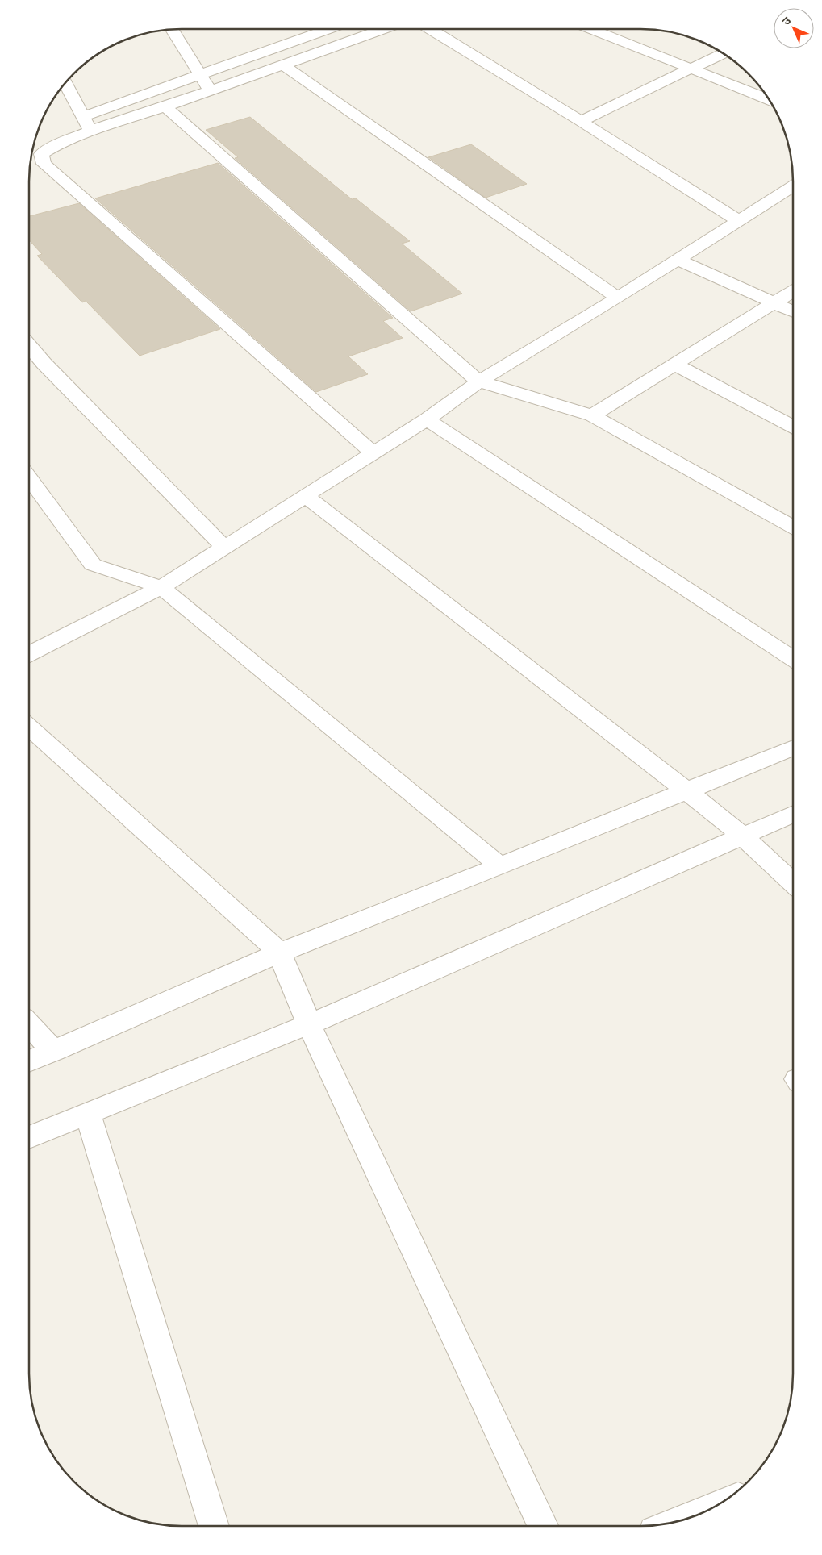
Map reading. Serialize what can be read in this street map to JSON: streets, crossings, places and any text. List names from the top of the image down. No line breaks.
{"north":"top left"}
